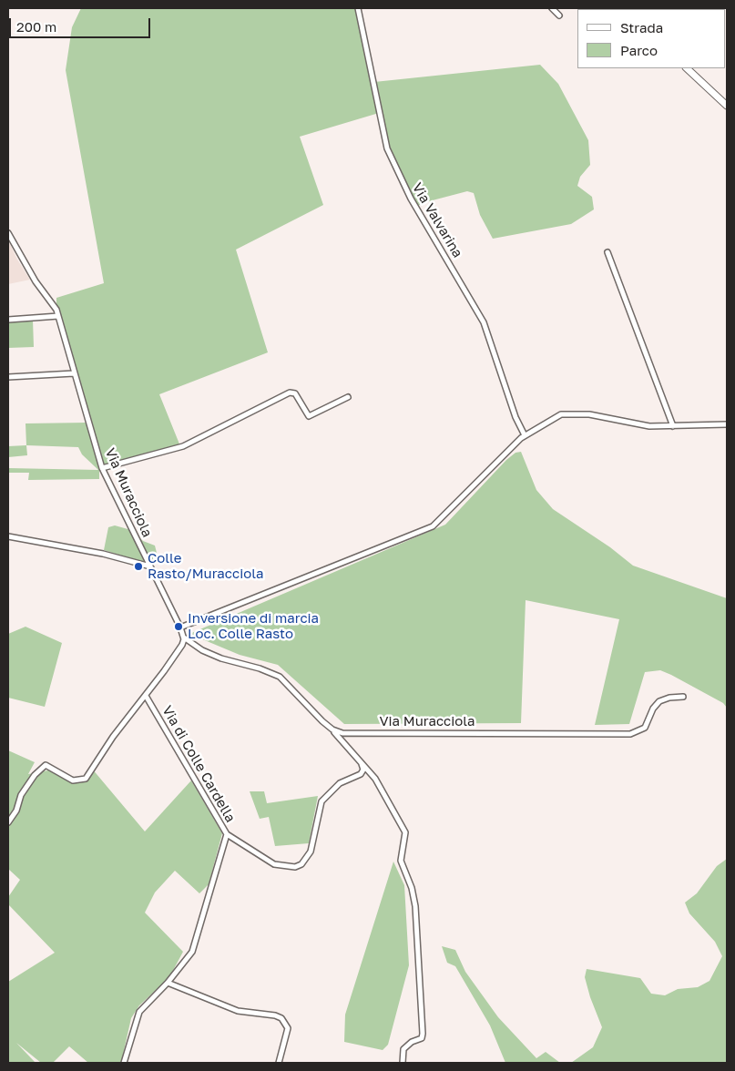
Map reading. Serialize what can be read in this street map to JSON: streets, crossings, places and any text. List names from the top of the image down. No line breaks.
{"streets":{"street":["Via Valvarina","Via Muracciola","Via di Colle Cardella"]},"places":["Colle Rasto/Muracciola","Inversione di marcia Loc. Colle Rasto"],"legend":["Strada","Parco"],"scale_bar":"200 m"}
